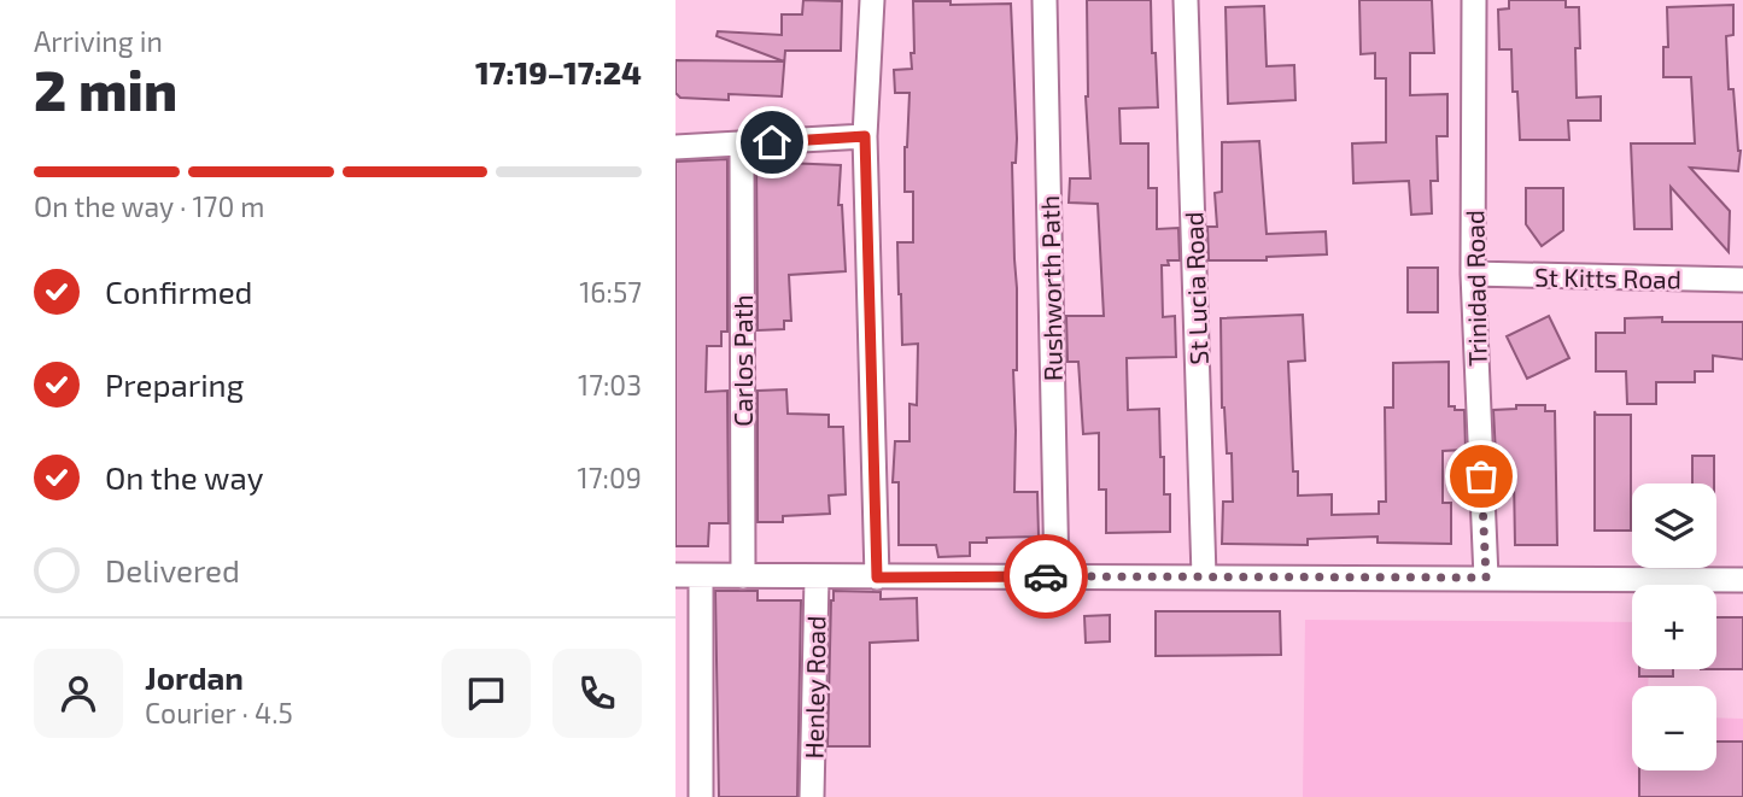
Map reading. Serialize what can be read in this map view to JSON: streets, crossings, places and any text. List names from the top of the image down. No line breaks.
{"streets":{"street":["St Kitts Road","Rushworth Path","St Lucia Road","Trinidad Road","Carlos Path","Henley Road"]},"crossings":[["St Kitts Road","Trinidad Road"]],"page":{"heading":["2 min","Arriving in","17:19–17:24"],"panel":["Jordan","Courier · 4.5"],"bar":"On the way · 170 m","list":[["Confirmed","16:57"],["Preparing","17:03"],["On the way","17:09"],"Delivered"],"map_buttons":["+","−"]}}
